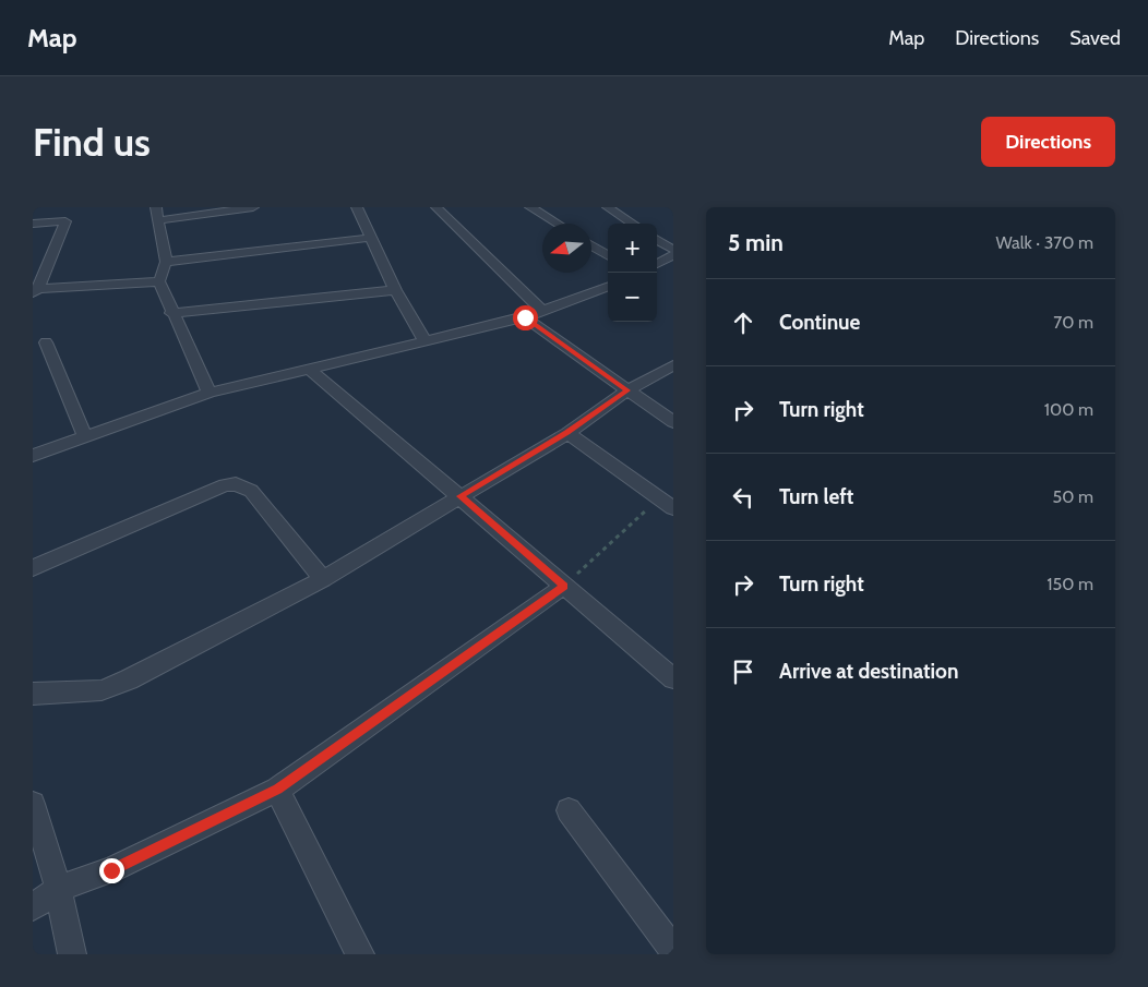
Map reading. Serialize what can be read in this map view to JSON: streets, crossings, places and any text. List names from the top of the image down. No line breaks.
{"north":"left","page":{"header":"Map","nav":["Map","Directions","Saved"],"buttons":"Directions","title":"Find us","heading":["5 min","Walk · 370 m"],"map_buttons":["+","−"],"list":[["Continue","70 m"],["Turn right","100 m"],["Turn left","50 m"],["Turn right","150 m"],"Arrive at destination"]}}
